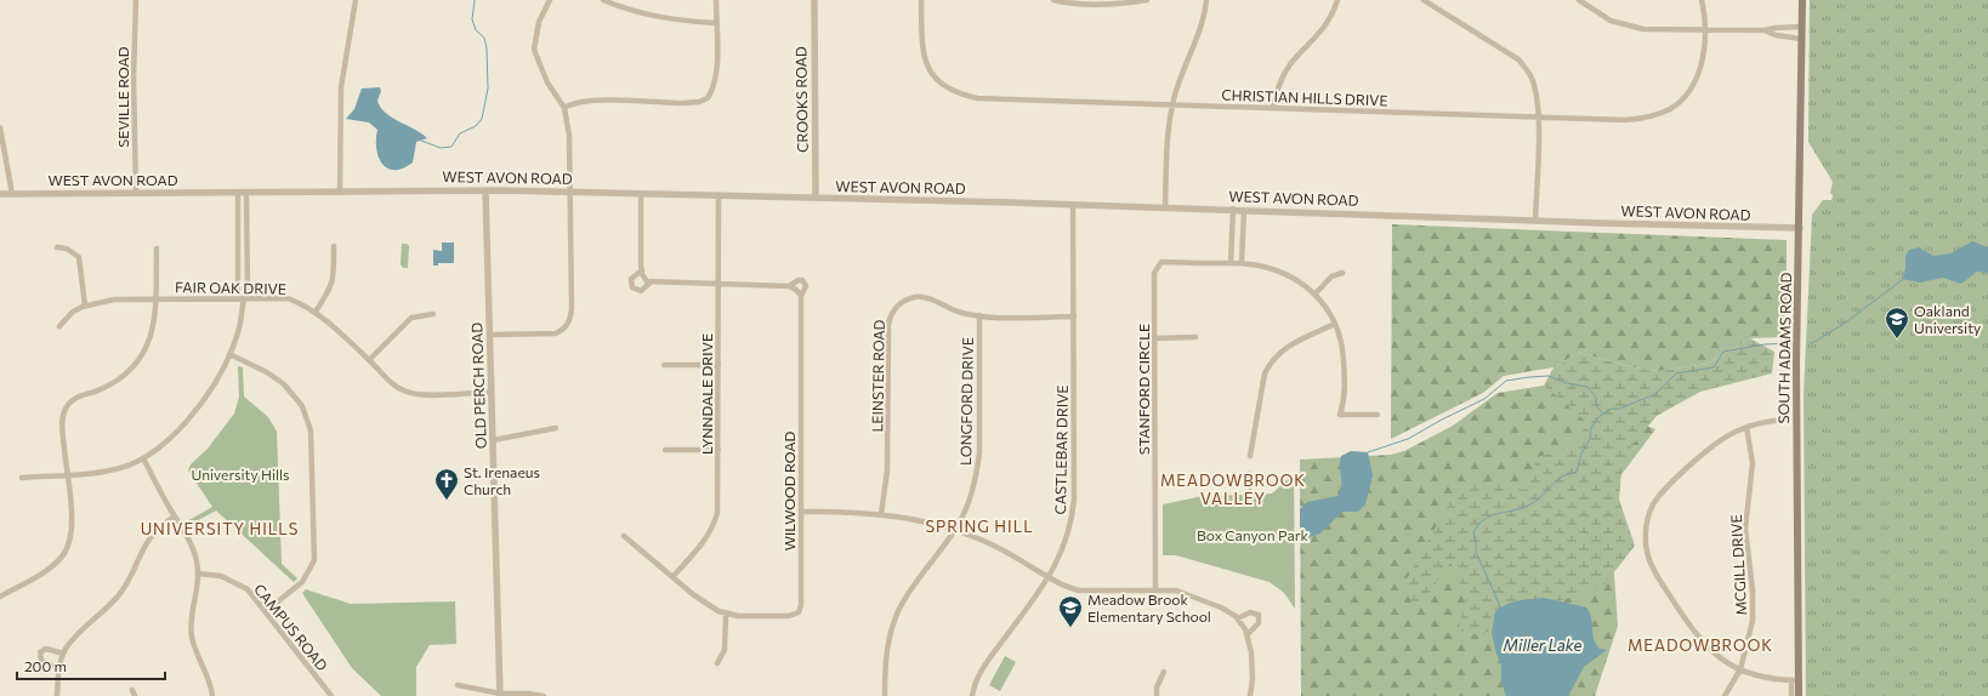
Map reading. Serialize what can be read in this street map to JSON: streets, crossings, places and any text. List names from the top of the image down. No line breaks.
{"streets":{"main road":["SOUTH ADAMS ROAD"],"street":["SEVILLE ROAD","CHRISTIAN HILLS DRIVE","CROOKS ROAD","WEST AVON ROAD","FAIR OAK DRIVE","LEINSTER ROAD","OLD PERCH ROAD","STANFORD CIRCLE","LYNNDALE DRIVE","LONGFORD DRIVE","CASTLEBAR DRIVE","WILWOOD ROAD","MCGILL DRIVE","CAMPUS ROAD"]},"crossings":[["SEVILLE ROAD","WEST AVON ROAD"],["CROOKS ROAD","WEST AVON ROAD"],["WEST AVON ROAD","SOUTH ADAMS ROAD"],["WEST AVON ROAD","OLD PERCH ROAD"],["WEST AVON ROAD","LYNNDALE DRIVE"],["WEST AVON ROAD","CASTLEBAR DRIVE"],["WEST AVON ROAD","WILWOOD ROAD"],["FAIR OAK DRIVE","OLD PERCH ROAD"],["LEINSTER ROAD","LONGFORD DRIVE"],["LEINSTER ROAD","CASTLEBAR DRIVE"],["LYNNDALE DRIVE","WILWOOD ROAD"]],"districts":["MEADOWBROOK VALLEY","SPRING HILL","UNIVERSITY HILLS","MEADOWBROOK"],"water":["Miller Lake"],"parks":["University Hills","Box Canyon Park"],"places":{"school or university":["Oakland University","Meadow Brook Elementary School"],"church":["St. Irenaeus Church"]},"scale_bar":"200 m"}
